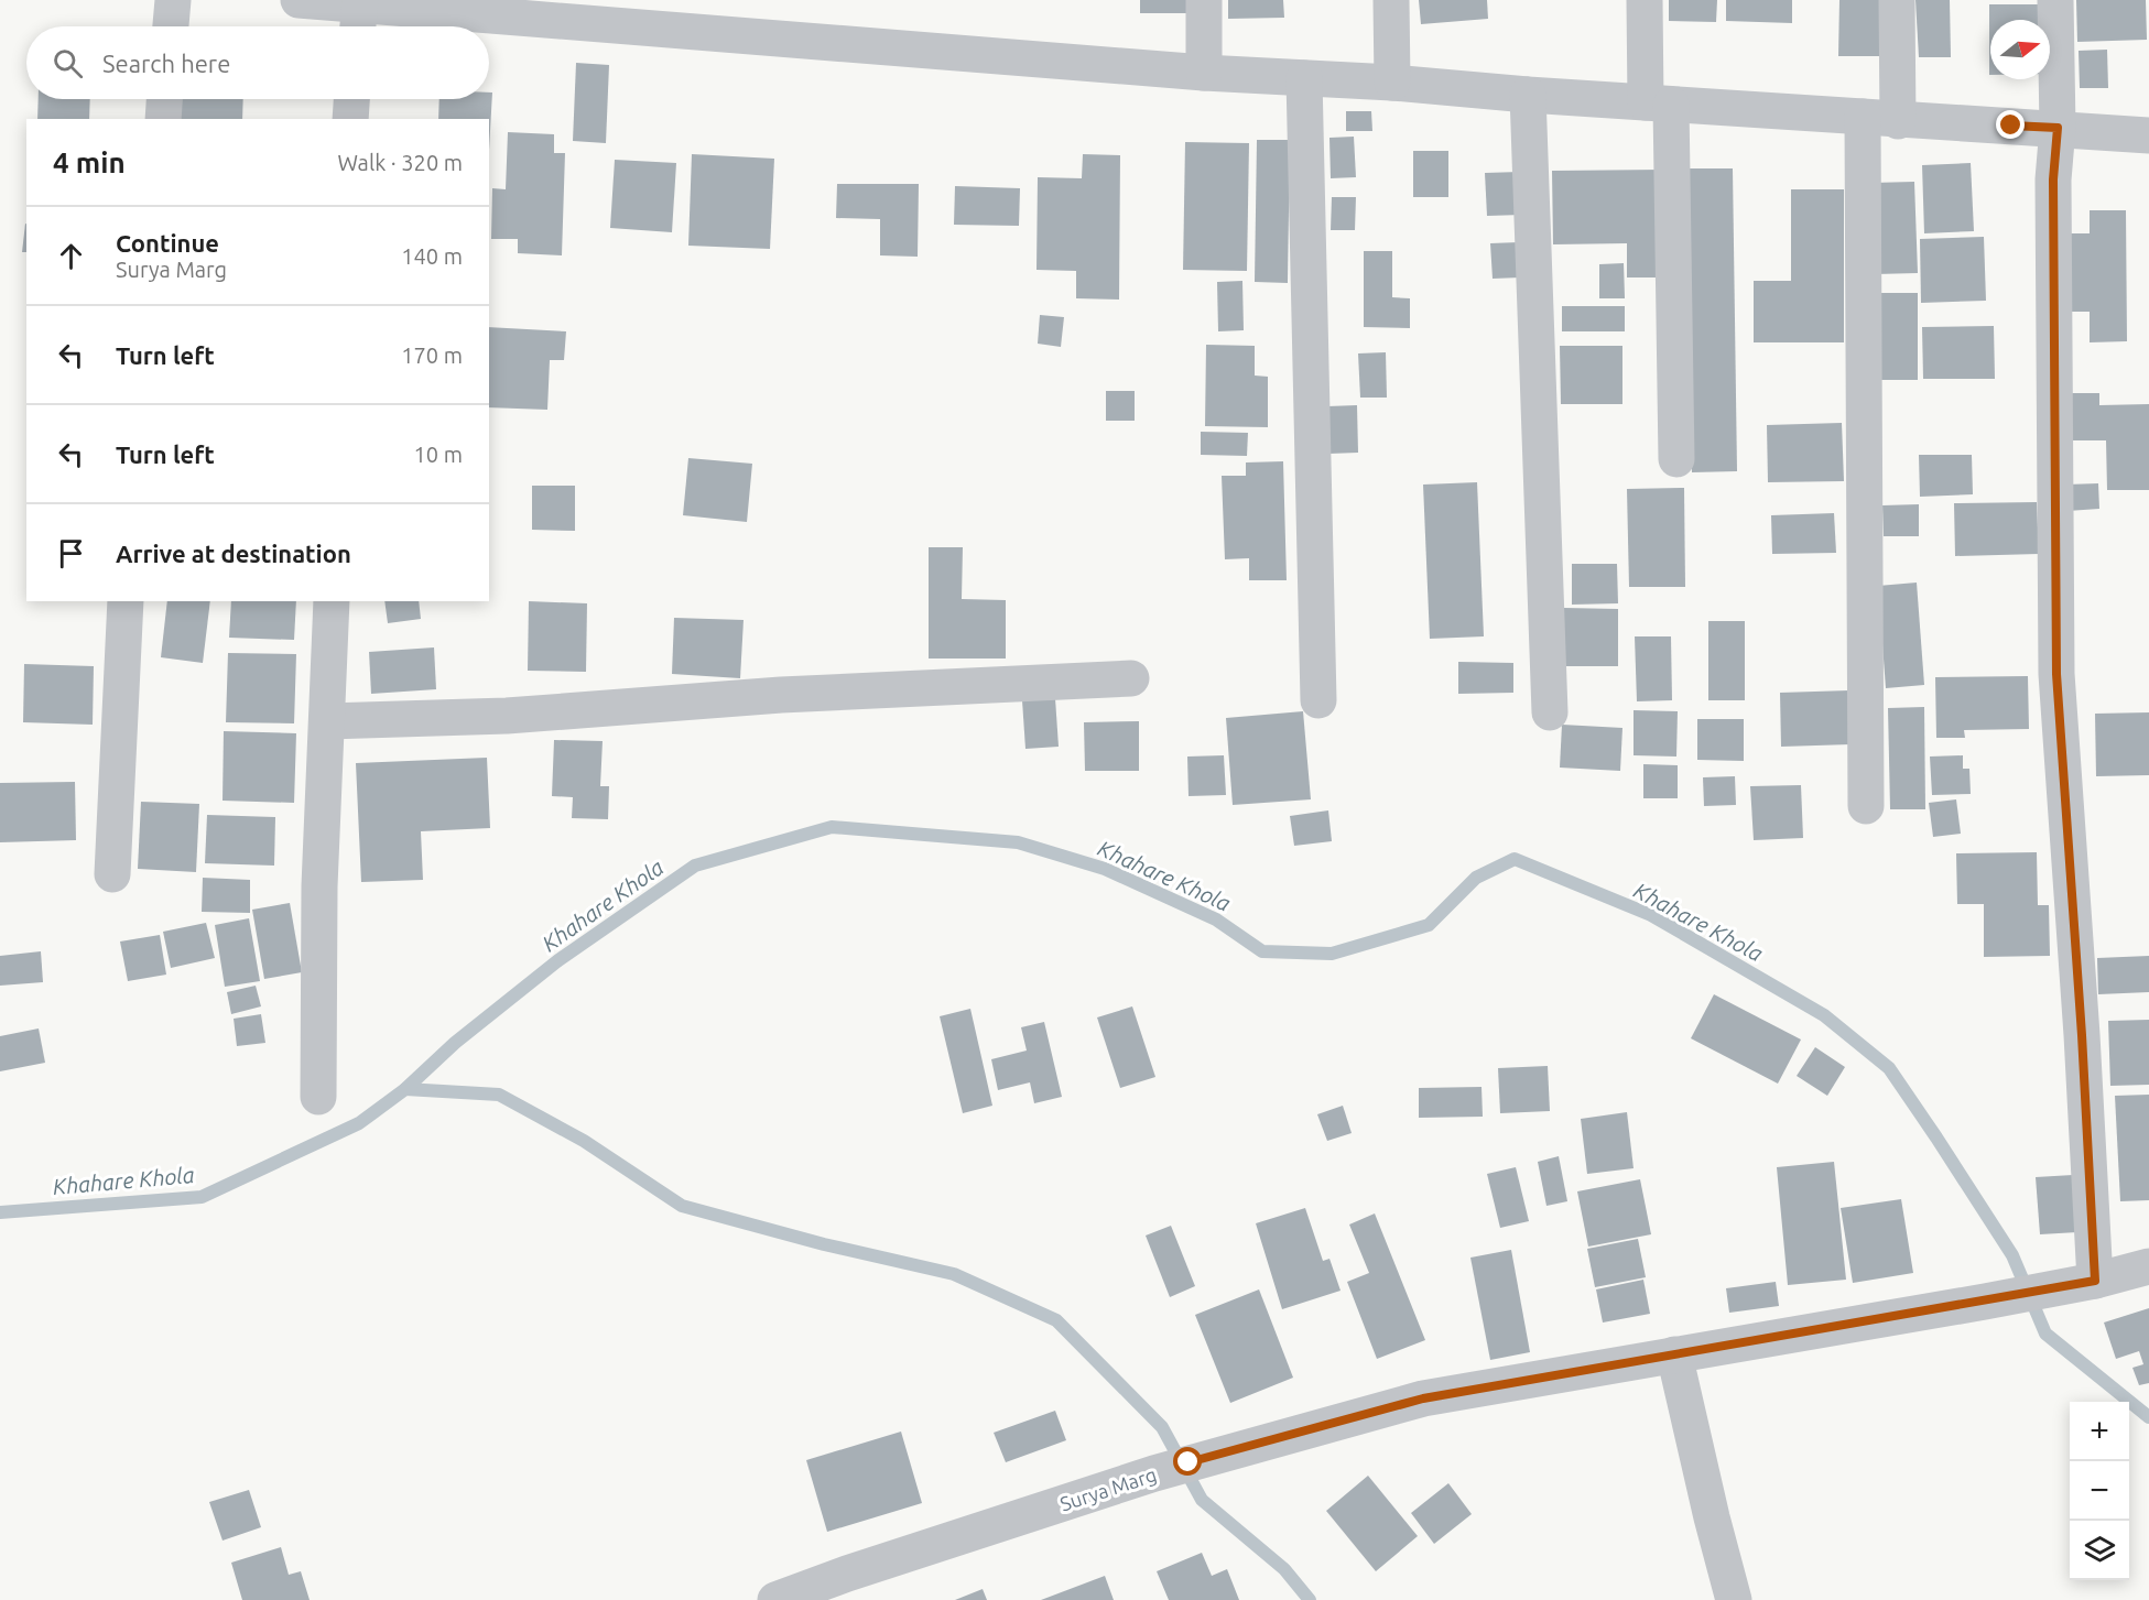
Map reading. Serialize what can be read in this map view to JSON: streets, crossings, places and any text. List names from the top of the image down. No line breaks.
{"streets":{"street":["Surya Marg"]},"water":["Khahare Khola"],"north":"right","page":{"search":"Search here","heading":["4 min","Walk · 320 m"],"list":[["Continue","Surya Marg","140 m"],["Turn left","170 m"],["Turn left","10 m"],"Arrive at destination"],"map_buttons":["+","−"]}}
